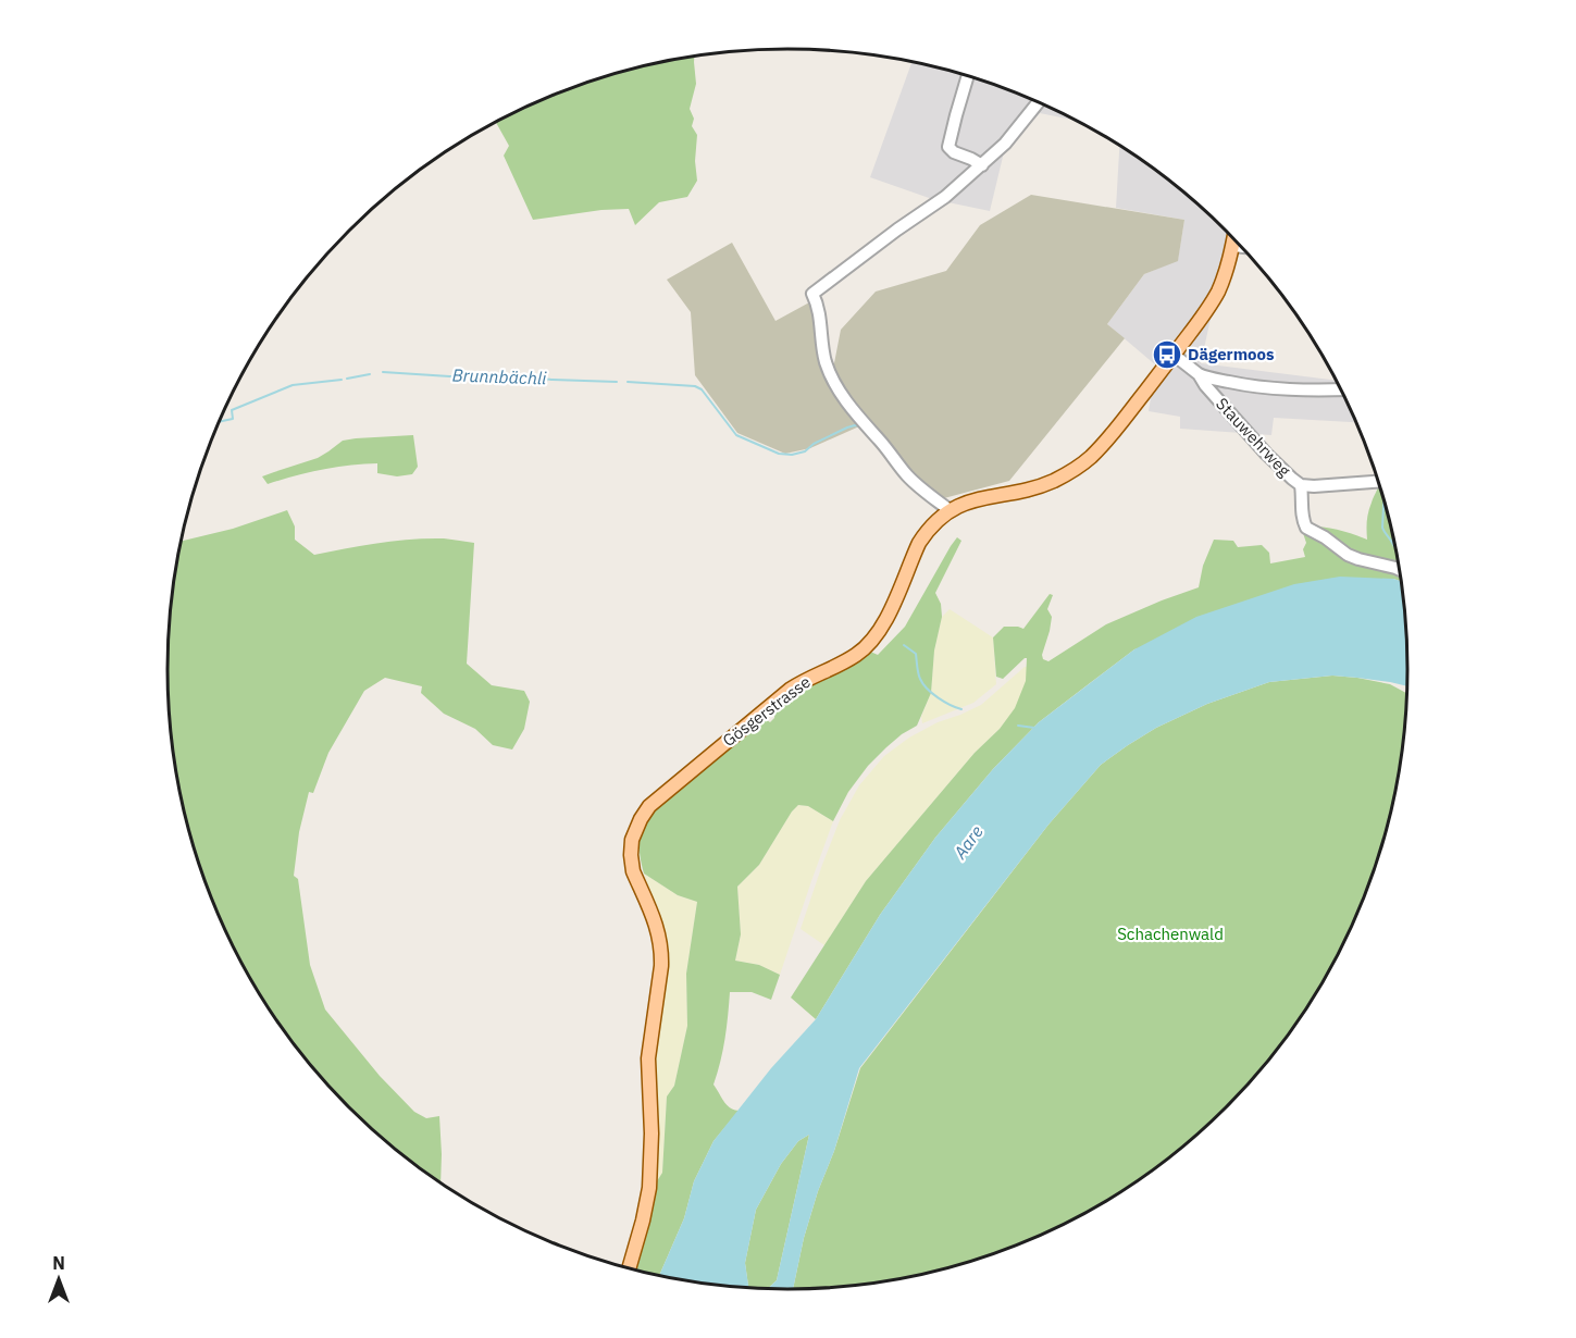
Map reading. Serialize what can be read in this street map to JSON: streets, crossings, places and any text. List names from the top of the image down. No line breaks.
{"streets":{"main road":["Gösgerstrasse"],"street":["Stauwehrweg"]},"crossings":[["Stauwehrweg","Gösgerstrasse"]],"water":["Brunnbächli","Aare"],"parks":["Schachenwald"],"places":{"bus stop":["Dägermoos"]},"north":"top"}
